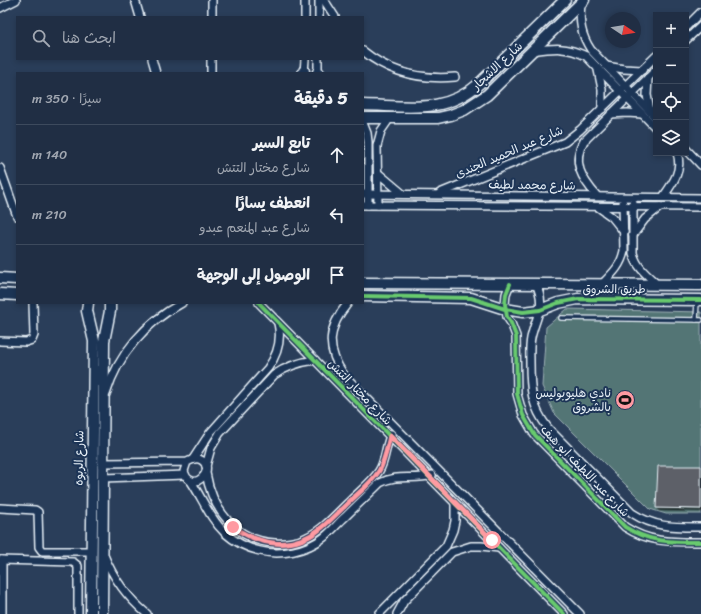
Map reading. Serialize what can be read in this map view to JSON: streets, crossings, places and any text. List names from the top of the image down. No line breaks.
{"streets":{"street":["شارع الاشجار","شارع عبد الحميد الجندى","شارع محمد لطيف","طريق الشروق","شارع مختار التتش","شارع الربوه","شارع عبد اللطيف ابو هيف"]},"crossings":[["شارع عبد الحميد الجندى","شارع محمد لطيف"],["طريق الشروق","شارع عبد اللطيف ابو هيف"]],"places":{"sports":["نادي هليوبوليس بالشروق"]},"north":"right","page":{"map_buttons":["+","−"],"search":"ابحث هنا","heading":["5 دقيقة","سيرًا · 350 m"],"list":[["تابع السير","شارع مختار التتش","140 m"],["انعطف يسارًا","شارع عبد المنعم عبدو","210 m"],"الوصول إلى الوجهة"]}}
